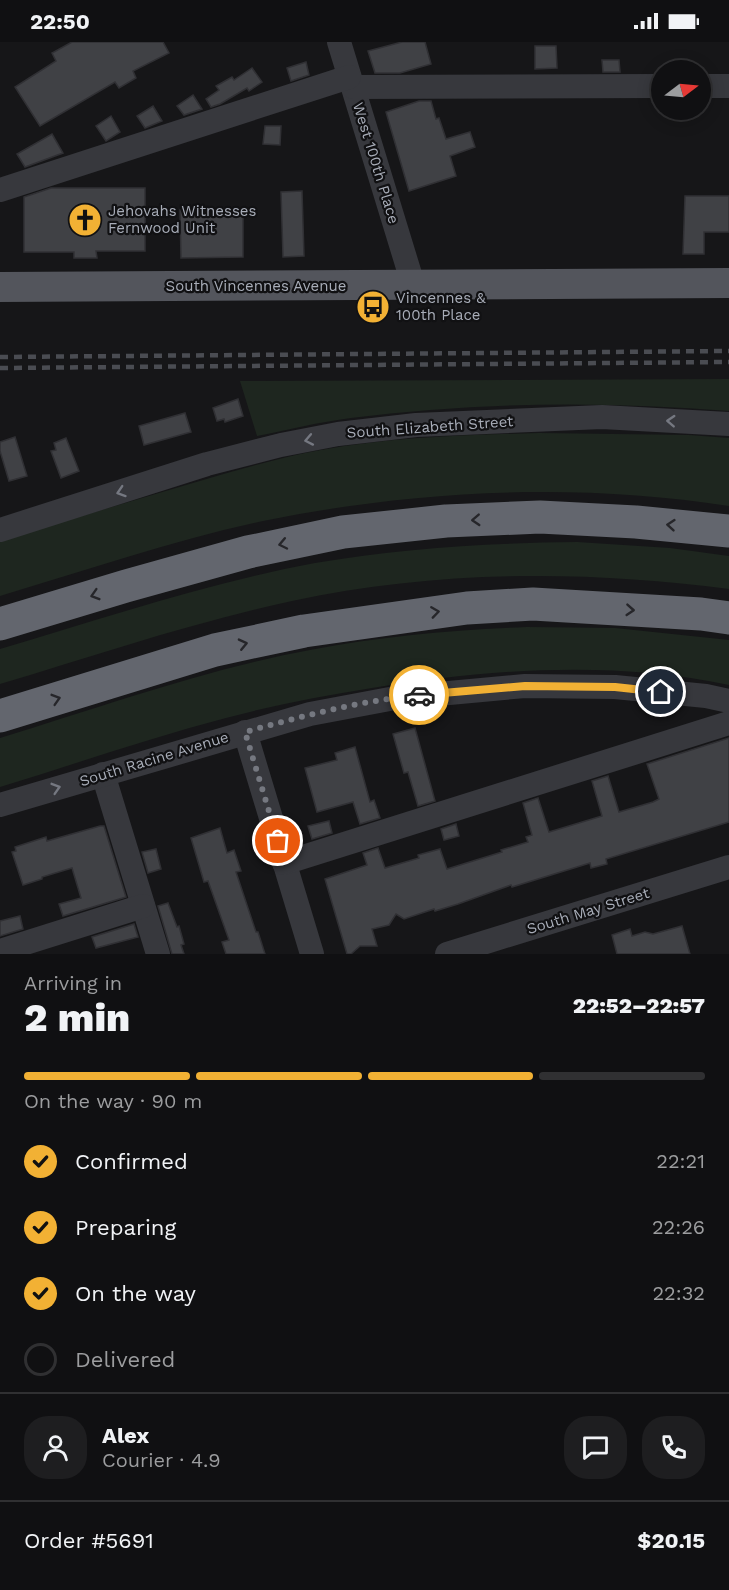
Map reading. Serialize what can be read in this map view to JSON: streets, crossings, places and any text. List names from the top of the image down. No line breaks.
{"streets":{"main road":["South Vincennes Avenue"],"street":["West 100th Place","South Elizabeth Street","South Racine Avenue","South May Street"]},"crossings":[["West 100th Place","South Vincennes Avenue"]],"one_way":["South Elizabeth Street"],"places":{"church":["Jehovahs Witnesses Fernwood Unit"],"bus stop":["Vincennes & 100th Place"]},"north":"right","page":{"status":"22:50","heading":["2 min","Arriving in","22:52–22:57"],"panel":["Alex","Courier · 4.9","Order #5691","$20.15"],"bar":"On the way · 90 m","list":[["Confirmed","22:21"],["Preparing","22:26"],["On the way","22:32"],"Delivered"]}}
